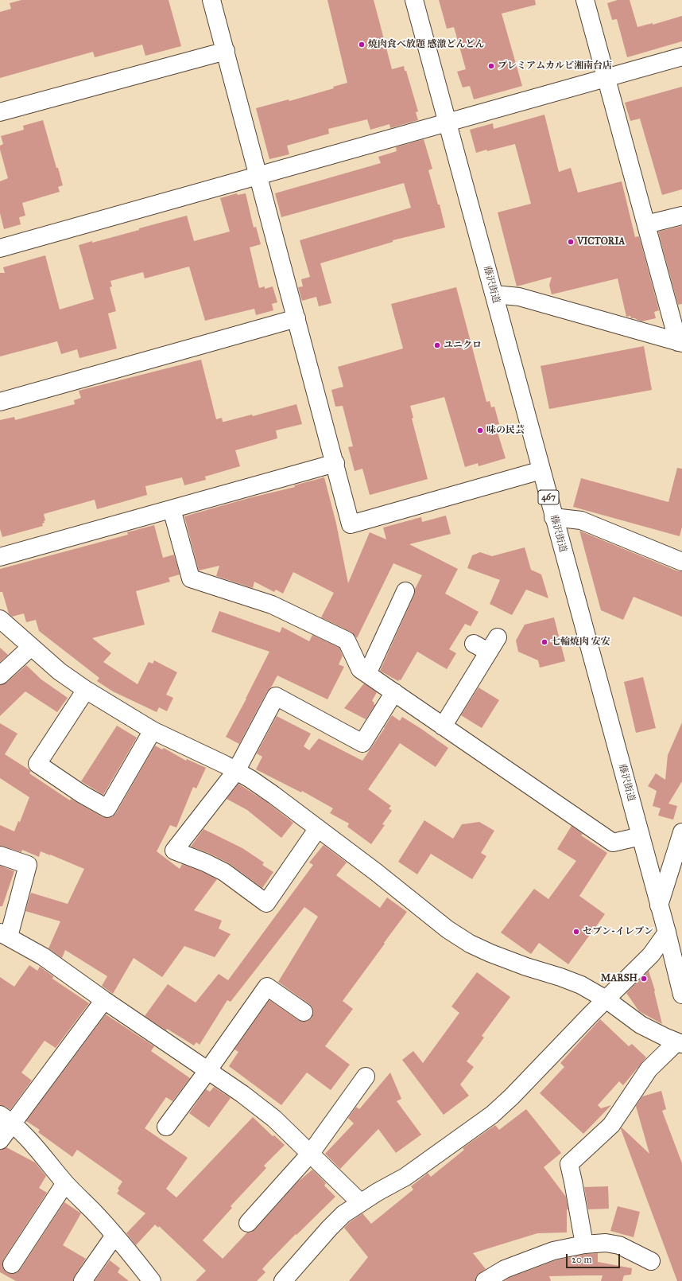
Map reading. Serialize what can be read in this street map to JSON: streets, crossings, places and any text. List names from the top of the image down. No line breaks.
{"streets":{"main road":["藤沢街道","467"]},"places":["焼肉食べ放題 感激どんどん","プレミアムカルビ湘南台店","VICTORIA","ユニクロ","味の民芸","七輪焼肉 安安","セブン-イレブン","MARSH"],"scale_bar":"20 m"}
